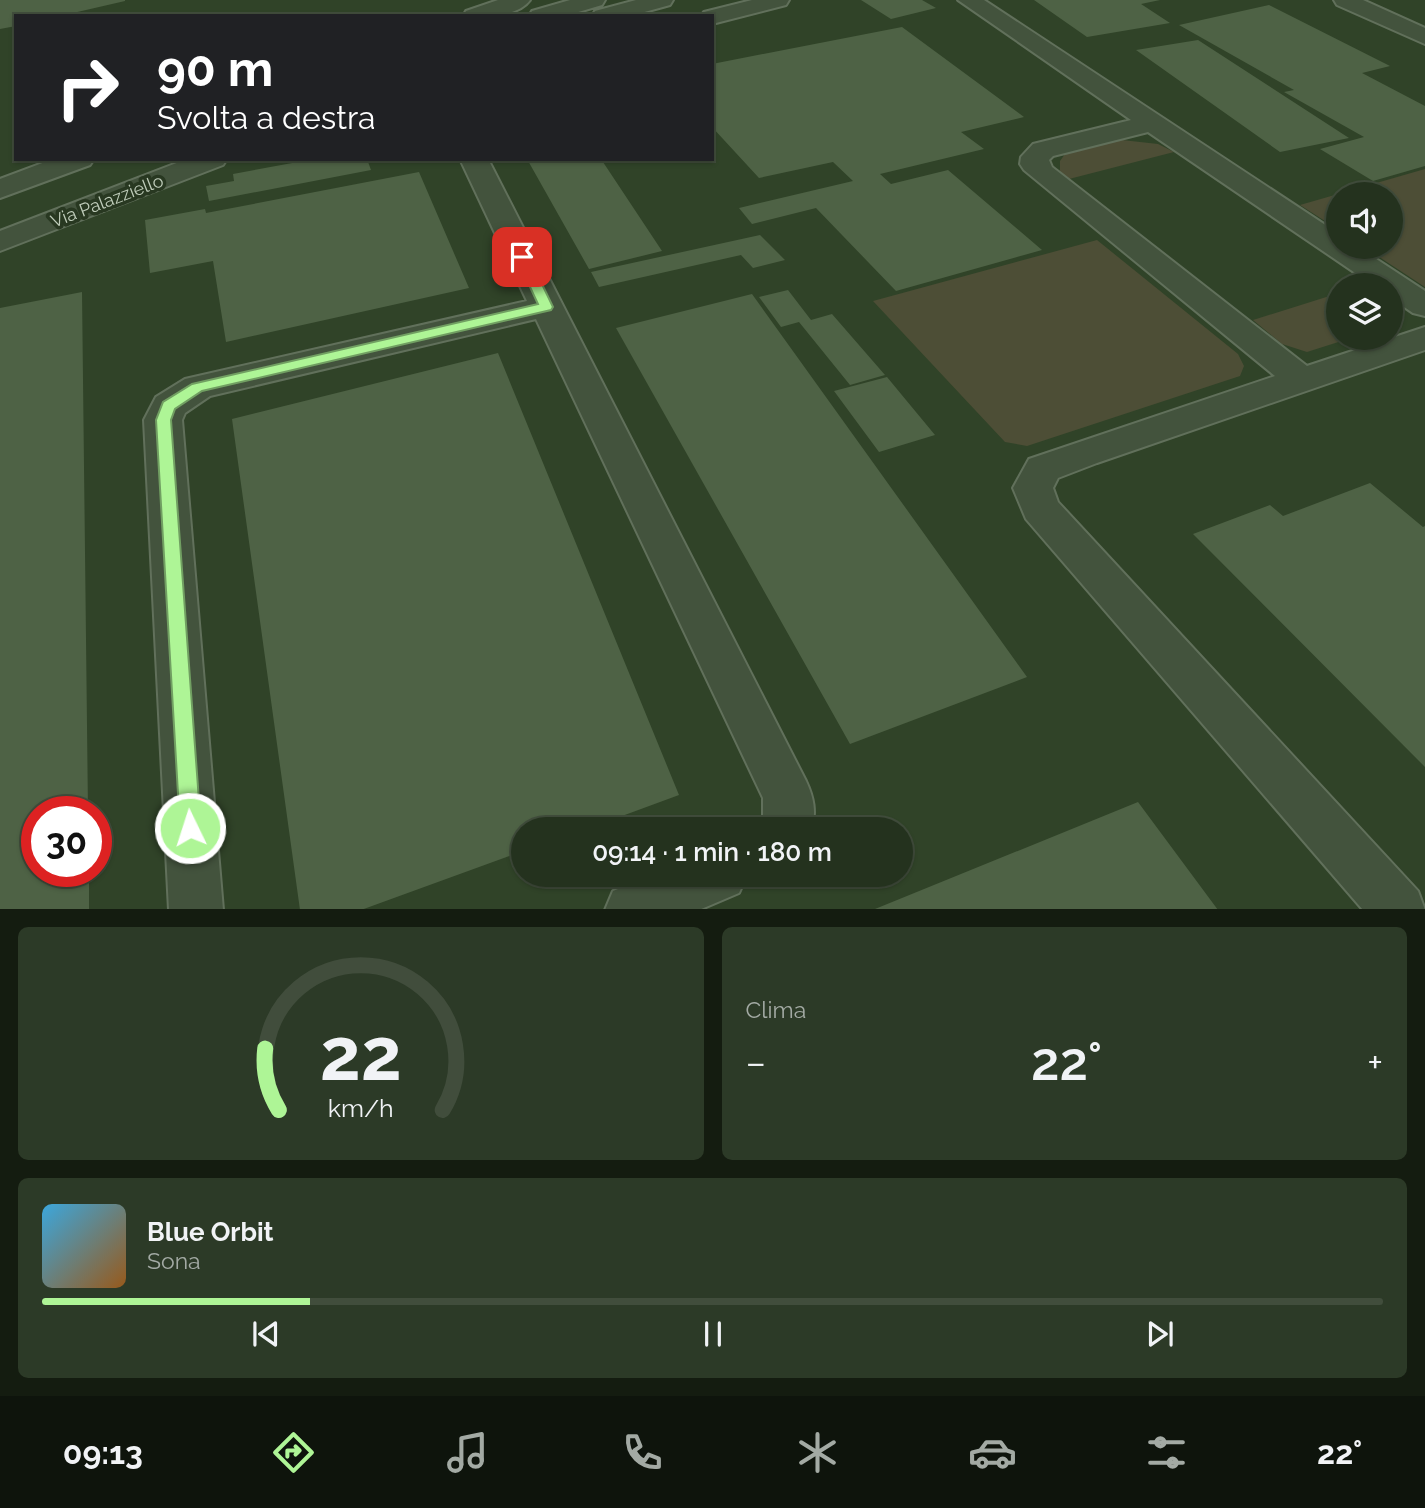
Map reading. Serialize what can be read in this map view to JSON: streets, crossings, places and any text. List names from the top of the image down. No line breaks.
{"streets":{"street":["Via Palazziello"]},"page":{"turn":["90 m","Svolta a destra"],"limit":"30","trip":"09:14 · 1 min · 180 m","tile":"Clima","heat":["−","22°","+"],"song":["Blue Orbit","Sona"],"tabs":["09:13","22°"],"gauge":["22","km/h"]}}
